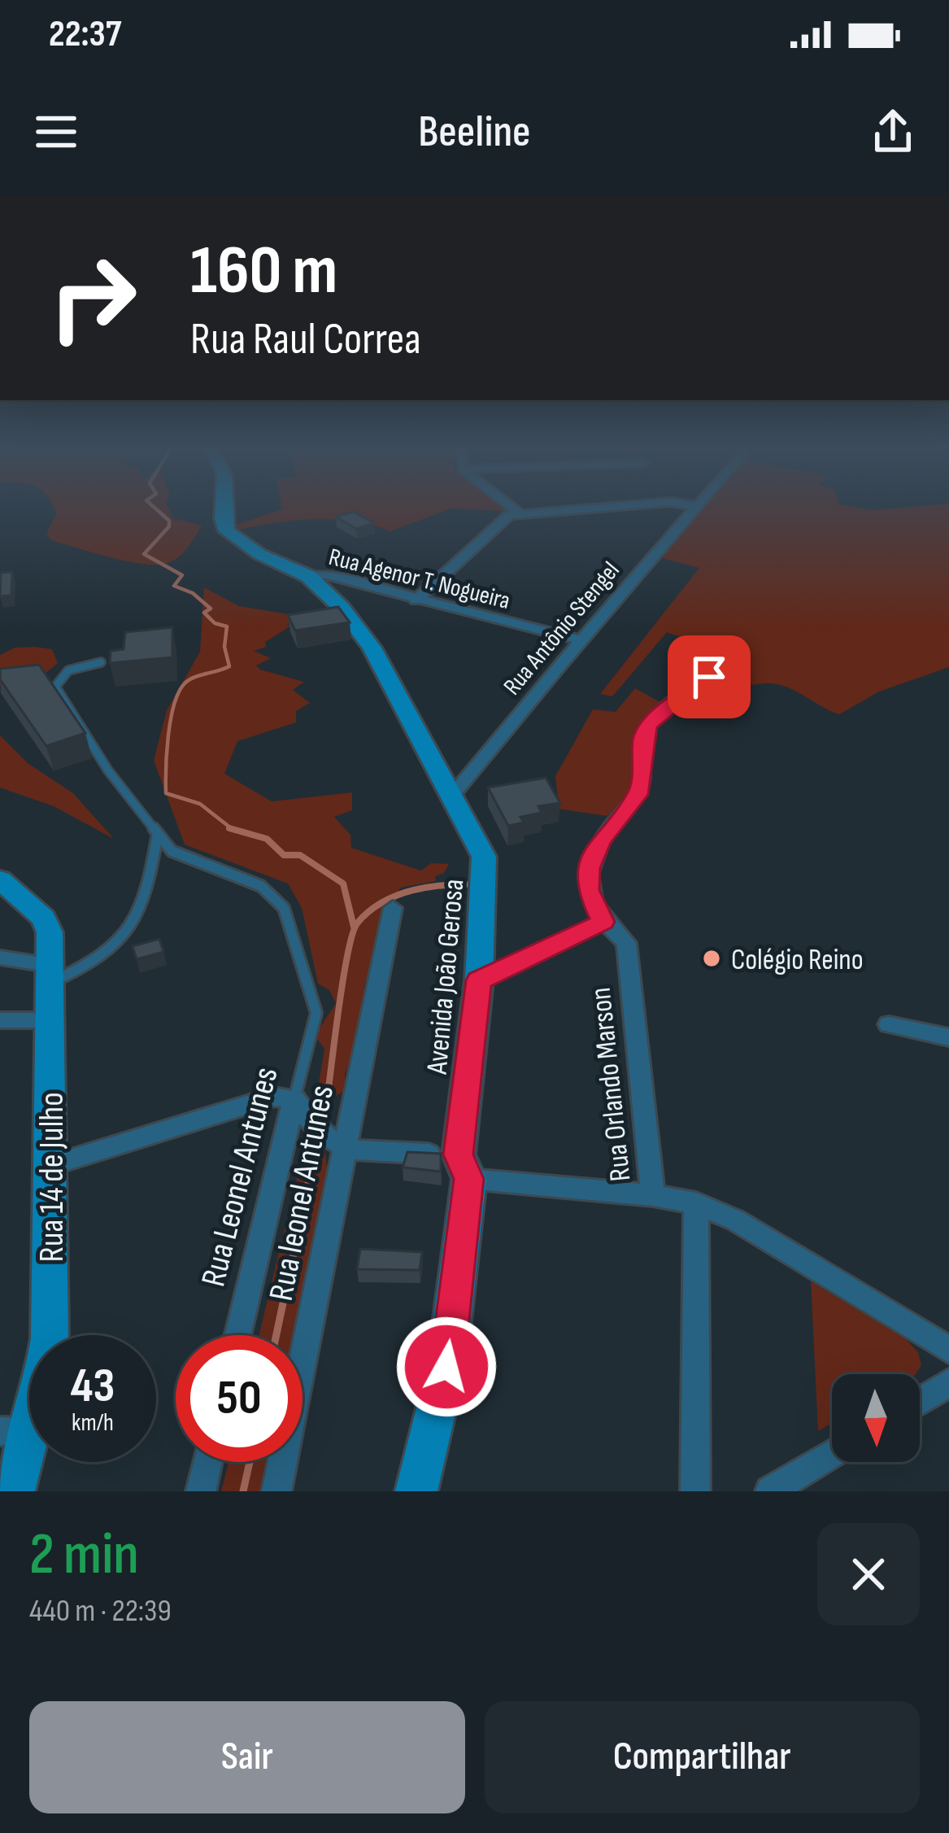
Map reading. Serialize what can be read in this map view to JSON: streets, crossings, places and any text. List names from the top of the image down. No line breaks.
{"streets":{"main road":["Avenida João Gerosa","Rua 14 de Julho"],"street":["Rua Agenor T. Nogueira","Rua Antônio Stengel","Rua Orlando Marson","Rua Leonel Antunes","Rua leonel Antunes"]},"crossings":[["Rua Agenor T. Nogueira","Rua Antônio Stengel"],["Rua Agenor T. Nogueira","Avenida João Gerosa"],["Rua Antônio Stengel","Avenida João Gerosa"]],"places":["Colégio Reino"],"north":"bottom","page":{"status":"22:37","header":"Beeline","turn":["160 m","Rua Raul Correa"],"speed":"43 km/h","limit":"50","heading":["2 min","440 m · 22:39"],"buttons":["Sair","Compartilhar"]}}
